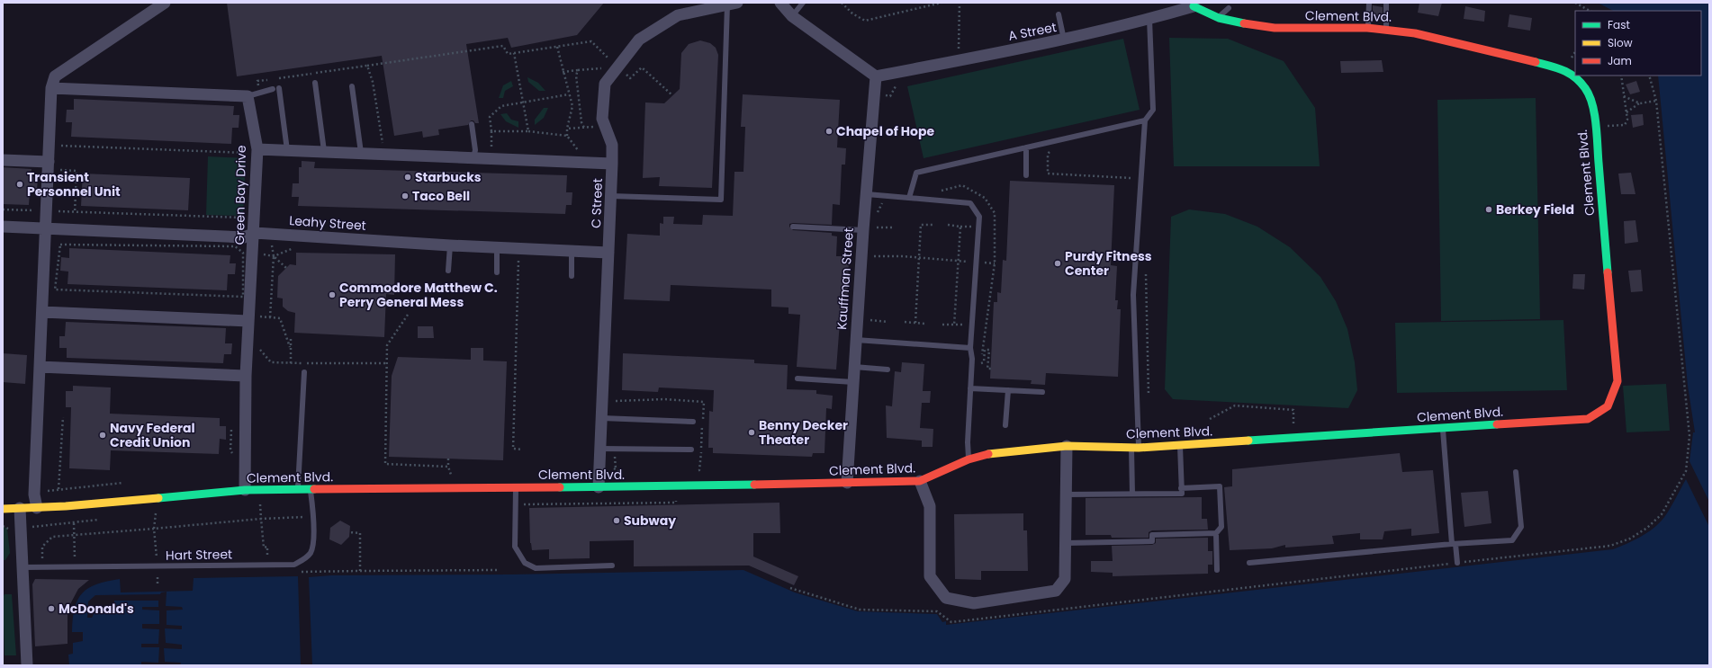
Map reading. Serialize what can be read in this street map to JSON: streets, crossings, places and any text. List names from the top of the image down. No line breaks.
{"streets":{"street":["Clement Blvd.","A Street","Green Bay Drive","C Street","Leahy Street","Kauffman Street"],"lane":["Hart Street"]},"crossings":[["Clement Blvd.","A Street"],["Clement Blvd.","Green Bay Drive"],["Clement Blvd.","C Street"],["Clement Blvd.","Kauffman Street"],["Clement Blvd.","Hart Street"],["A Street","Kauffman Street"],["Green Bay Drive","Leahy Street"],["C Street","Leahy Street"]],"places":["Chapel of Hope","Starbucks","Transient Personnel Unit","Taco Bell","Berkey Field","Purdy Fitness Center","Commodore Matthew C. Perry General Mess","Benny Decker Theater","Navy Federal Credit Union","Subway","McDonald's"],"legend":["Fast","Slow","Jam"]}
